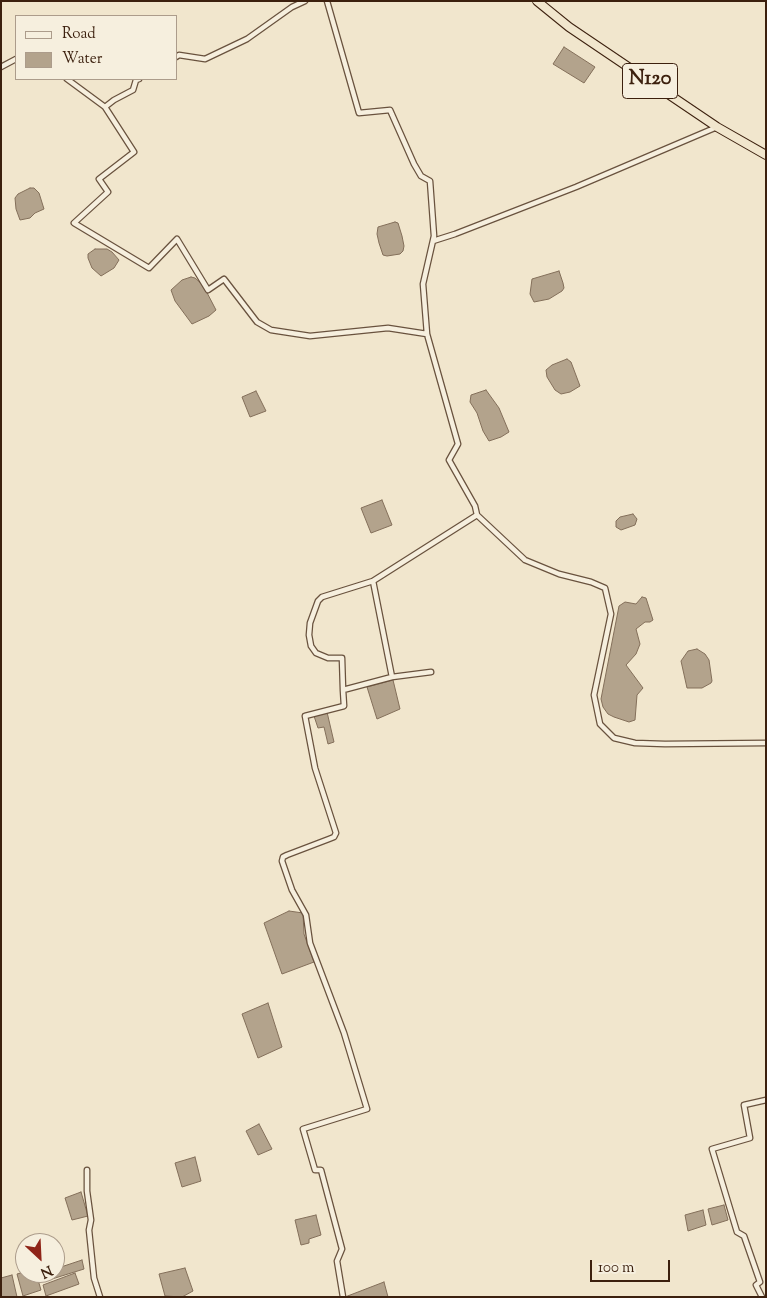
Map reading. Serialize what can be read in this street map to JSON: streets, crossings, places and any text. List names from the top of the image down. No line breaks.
{"streets":{"highway":["N120"]},"legend":["Road","Water"],"scale_bar":"100 m","north":"bottom right"}
